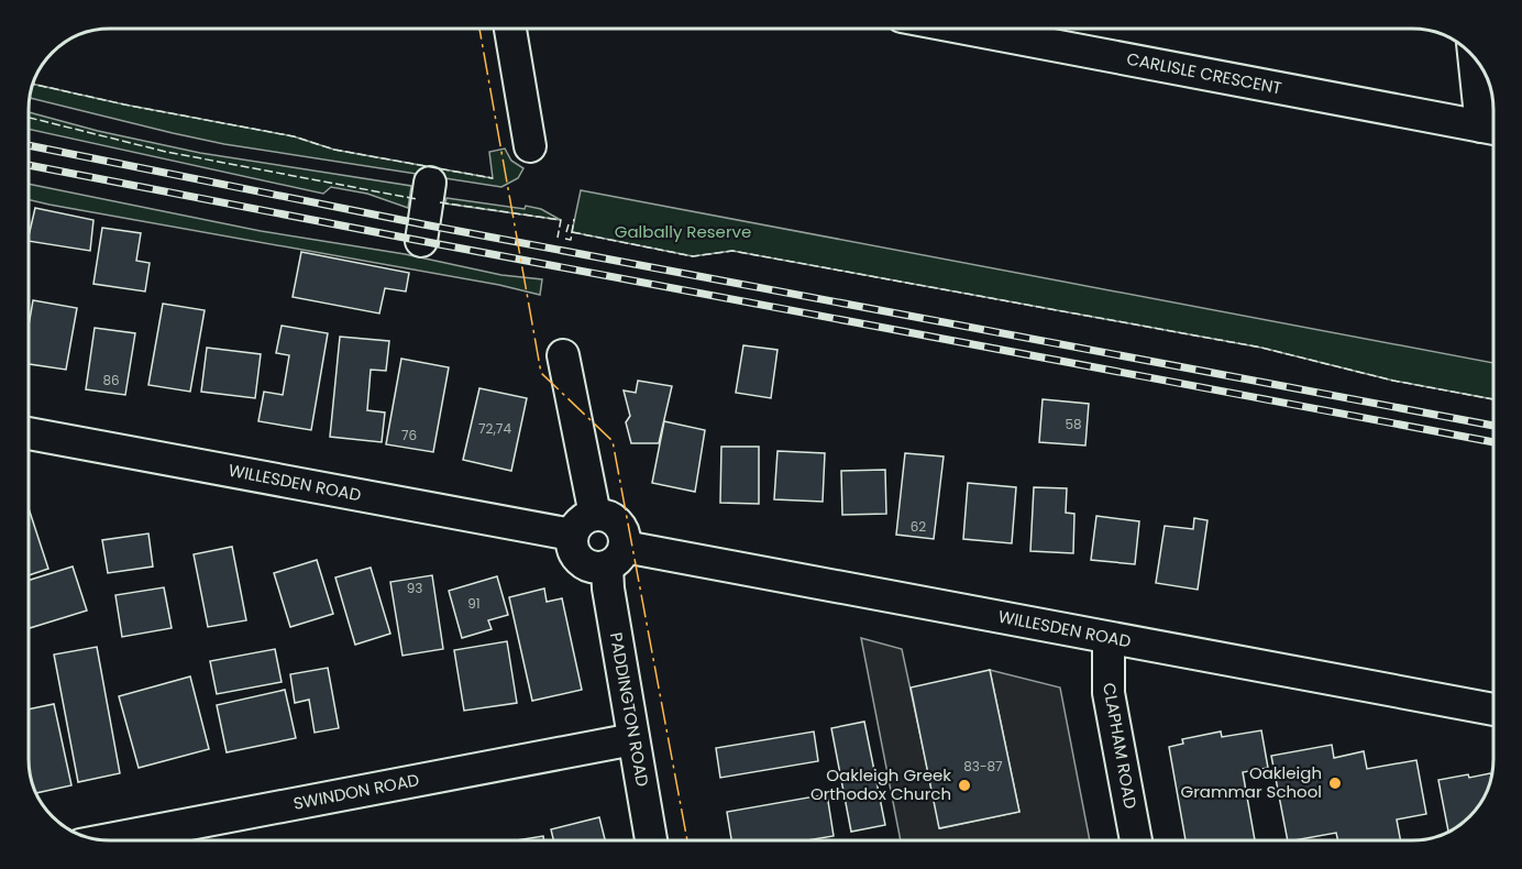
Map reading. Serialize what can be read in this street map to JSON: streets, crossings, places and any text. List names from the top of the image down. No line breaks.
{"streets":{"street":["CARLISLE CRESCENT","WILLESDEN ROAD","PADDINGTON ROAD","CLAPHAM ROAD","SWINDON ROAD"]},"crossings":[["WILLESDEN ROAD","PADDINGTON ROAD"],["WILLESDEN ROAD","CLAPHAM ROAD"],["PADDINGTON ROAD","SWINDON ROAD"]],"parks":["Galbally Reserve"],"places":["Oakleigh Grammar School","Oakleigh Greek Orthodox Church"],"house_numbers":["86","58","72,74","76","62","93","91","83-87"]}
